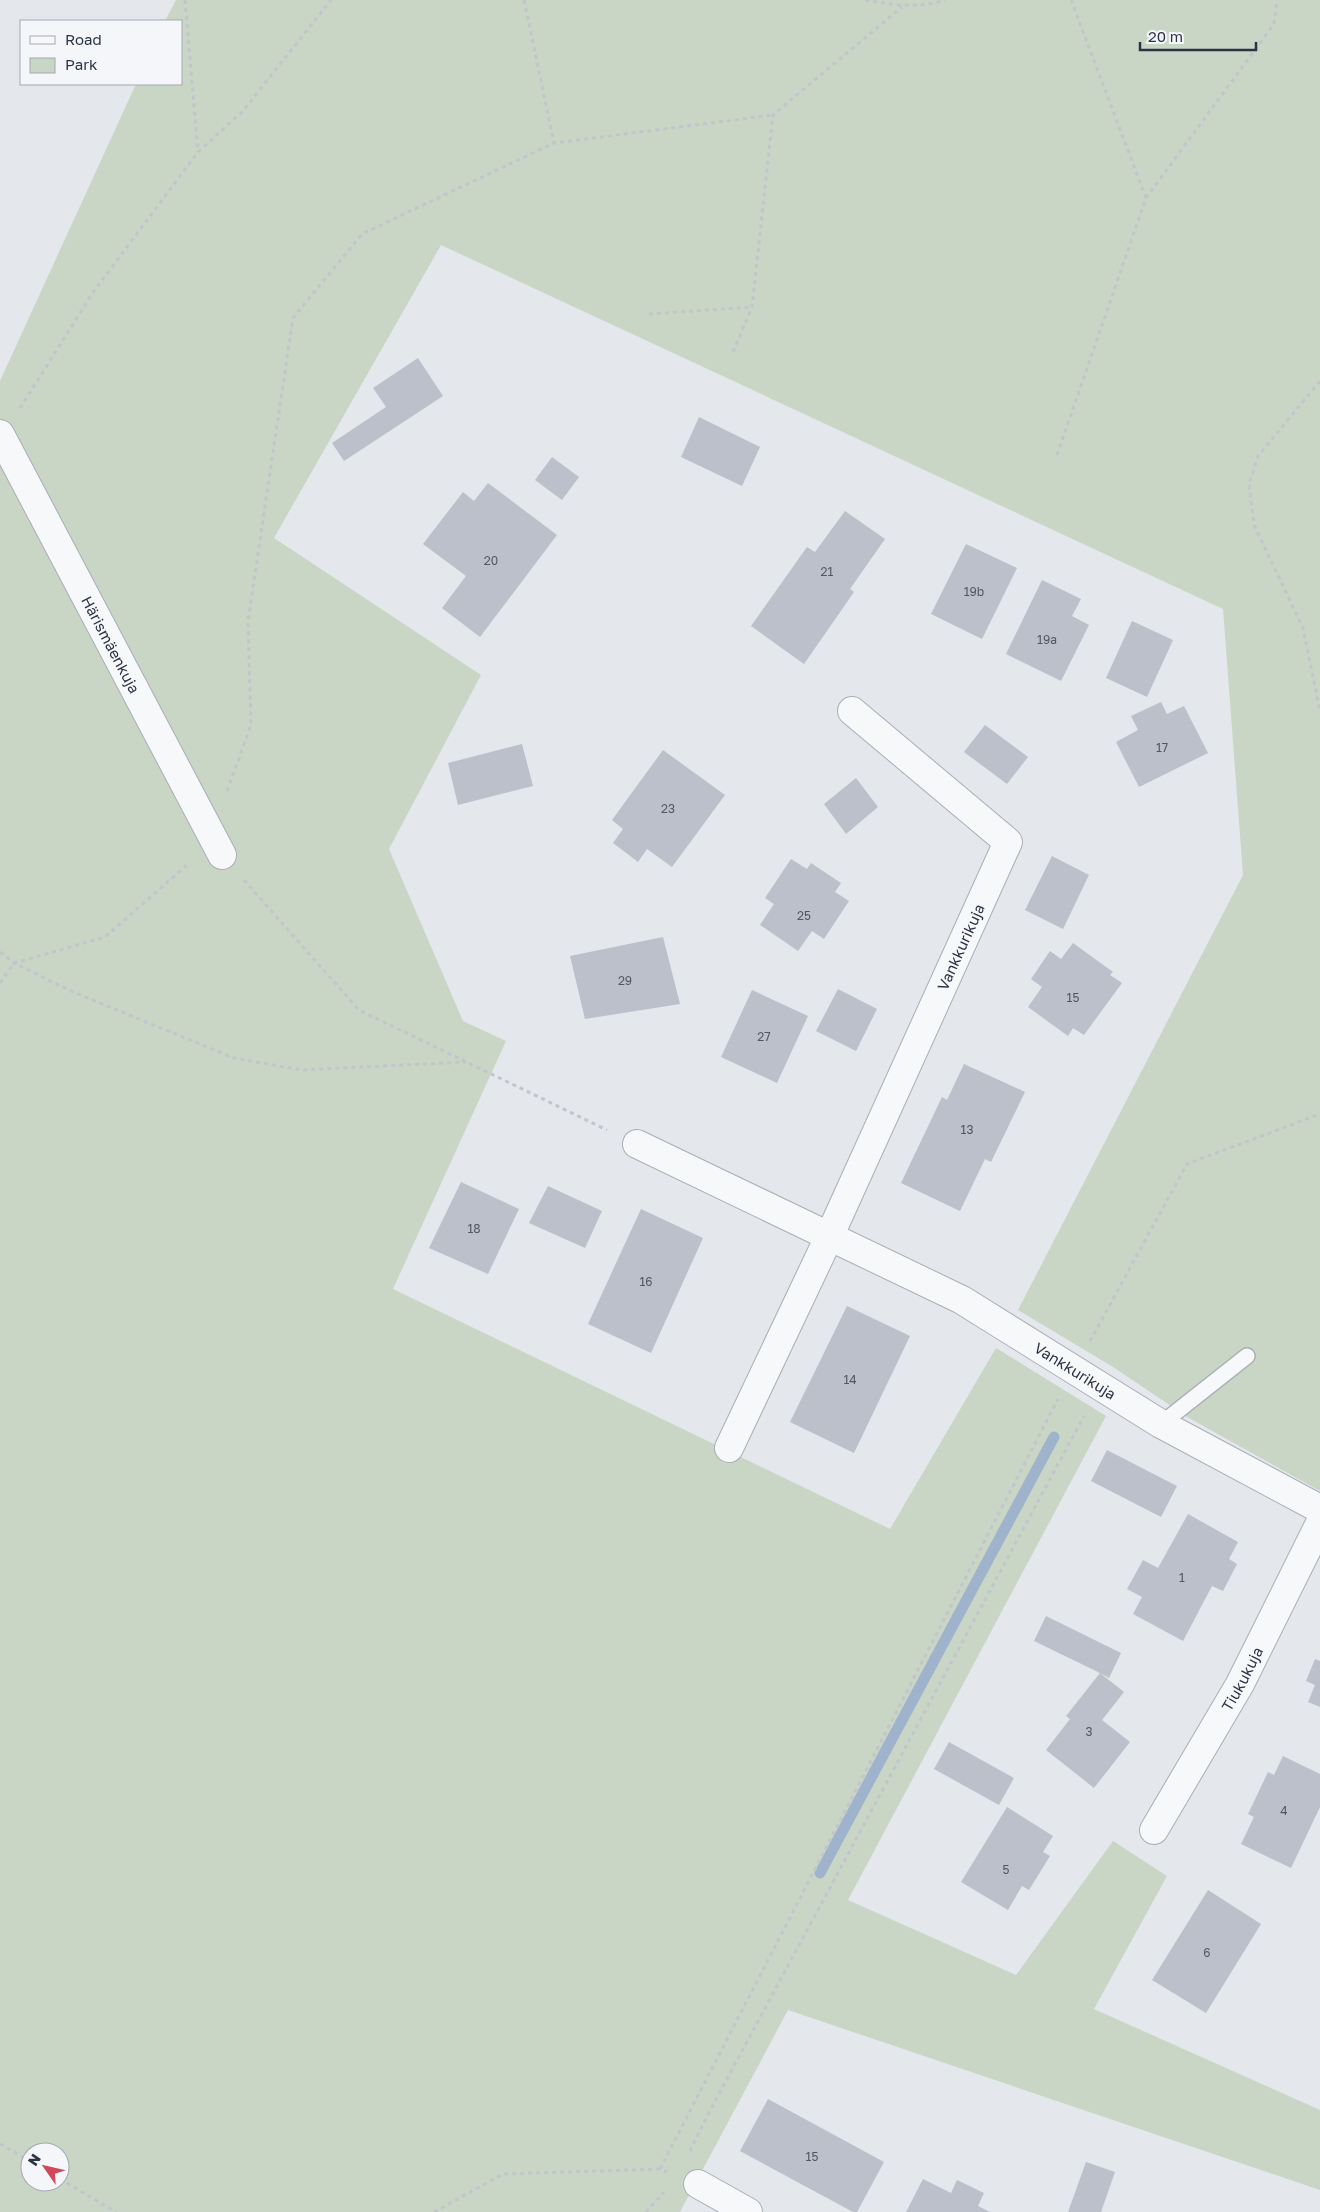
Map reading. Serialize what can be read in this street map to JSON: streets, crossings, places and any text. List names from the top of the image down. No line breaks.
{"streets":{"street":["Härismäenkuja","Vankkurikuja","Tiukukuja"]},"house_numbers":["20","21","19b","19a","17","23","25","29","15","27","13","18","16","14","1","3","4","5","6","15"],"legend":["Road","Park"],"scale_bar":"20 m","north":"top left"}
